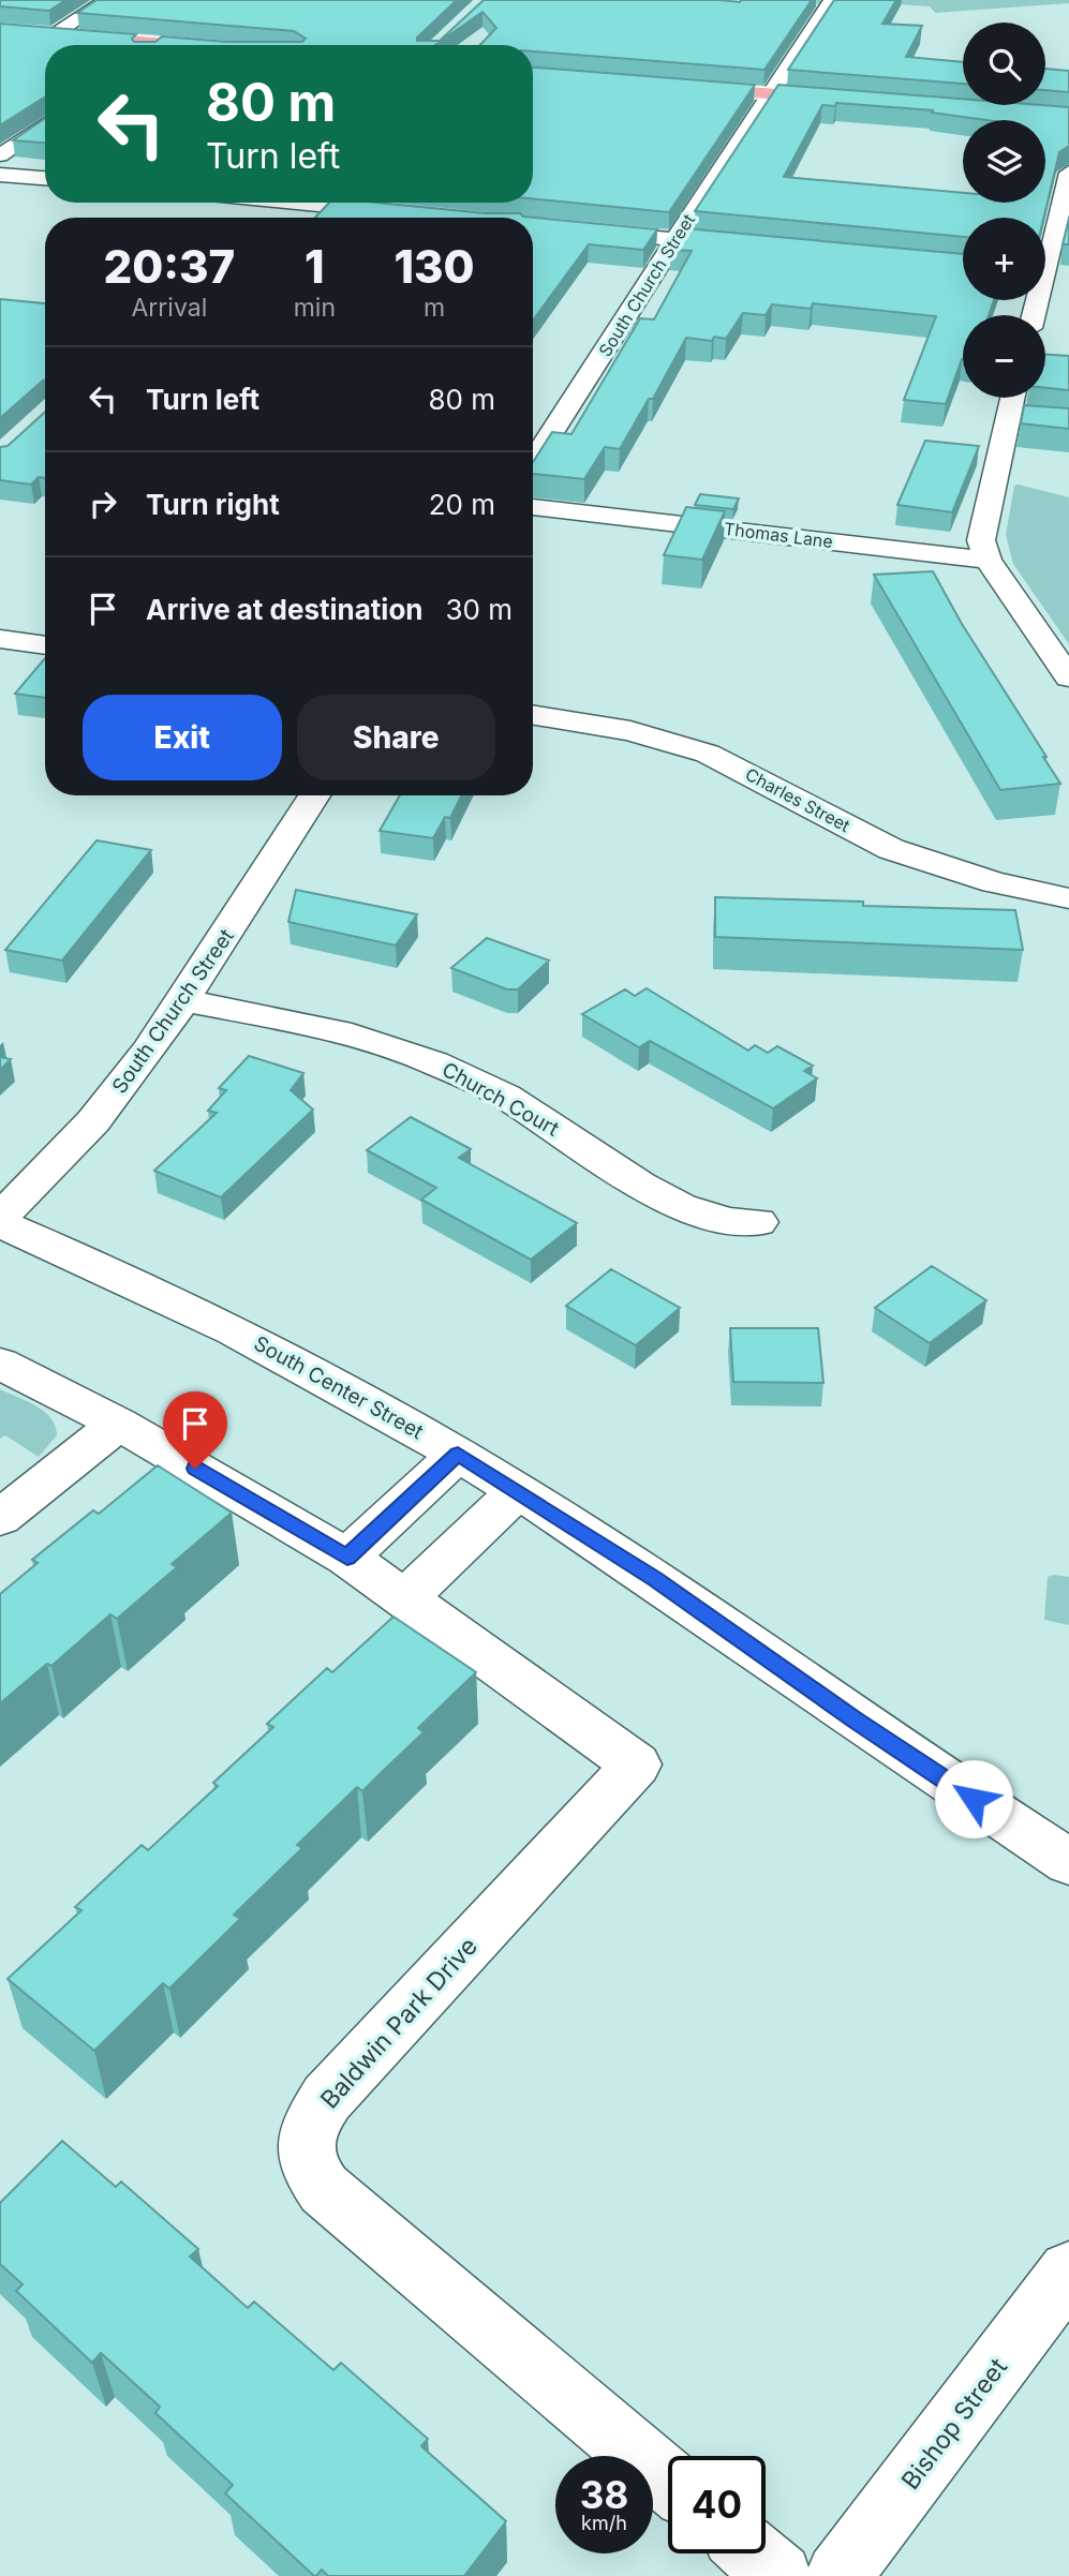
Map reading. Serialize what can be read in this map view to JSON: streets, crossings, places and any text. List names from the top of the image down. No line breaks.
{"streets":{"street":["South Church Street","Thomas Lane","Charles Street","Church Court","South Center Street","Baldwin Park Drive","Bishop Street"]},"crossings":[["South Church Street","Church Court"]],"page":{"map_buttons":["+","−"],"turn":["80 m","Turn left"],"eta":["20:37","Arrival","1","min","130","m"],"list":[{"name":"Turn left","value":"80 m"},{"name":"Turn right","value":"20 m"},{"name":"Arrive at destination","value":"30 m"}],"buttons":["Exit","Share"],"speed":"38 km/h","limit":"40"}}
